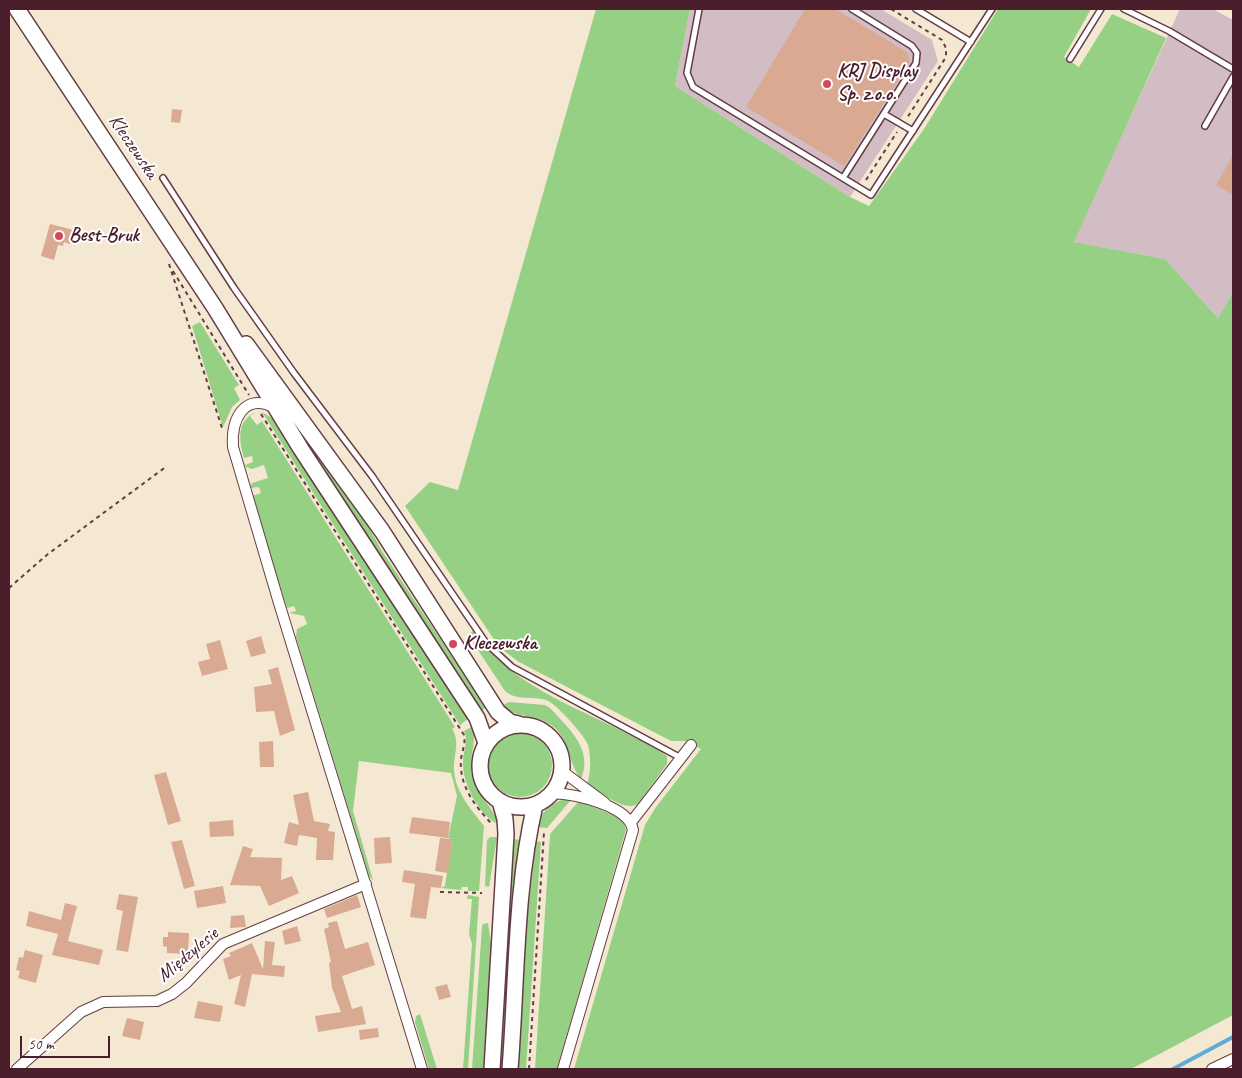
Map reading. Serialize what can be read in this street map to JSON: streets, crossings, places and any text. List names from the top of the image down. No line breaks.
{"streets":{"main road":["Kleczewska"],"street":["Międzylesie"]},"places":["KRJ Display Sp. z.o.o.","Best-Bruk","Kleczewska"],"scale_bar":"50 m"}
